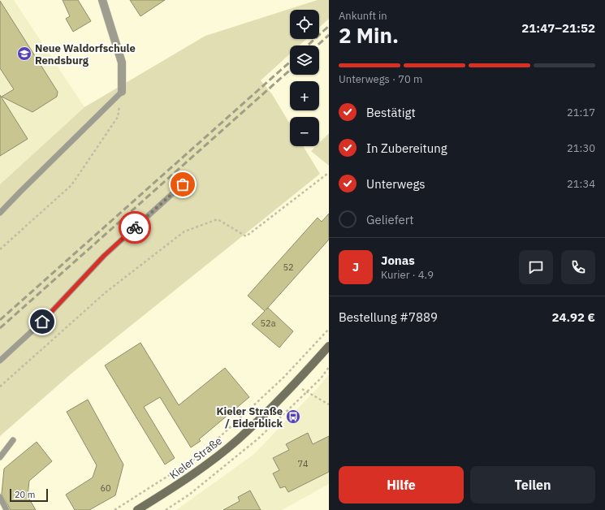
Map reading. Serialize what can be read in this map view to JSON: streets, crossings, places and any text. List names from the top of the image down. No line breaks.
{"streets":{"main road":["Kieler Straße"]},"places":{"school or university":["Neue Waldorfschule Rendsburg"],"bus stop":["Kieler Straße / Eiderblick"]},"house_numbers":["52","52a","74","60"],"scale_bar":"20 m","page":{"heading":["2 Min.","Ankunft in","21:47–21:52"],"panel":["Jonas","Kurier · 4.9","Bestellung #7889","24.92 €"],"map_buttons":["+","−"],"bar":"Unterwegs · 70 m","list":[["Bestätigt","21:17"],["In Zubereitung","21:30"],["Unterwegs","21:34"],"Geliefert"],"round":"J","buttons":["Hilfe","Teilen"],"scale":"20 m"}}
